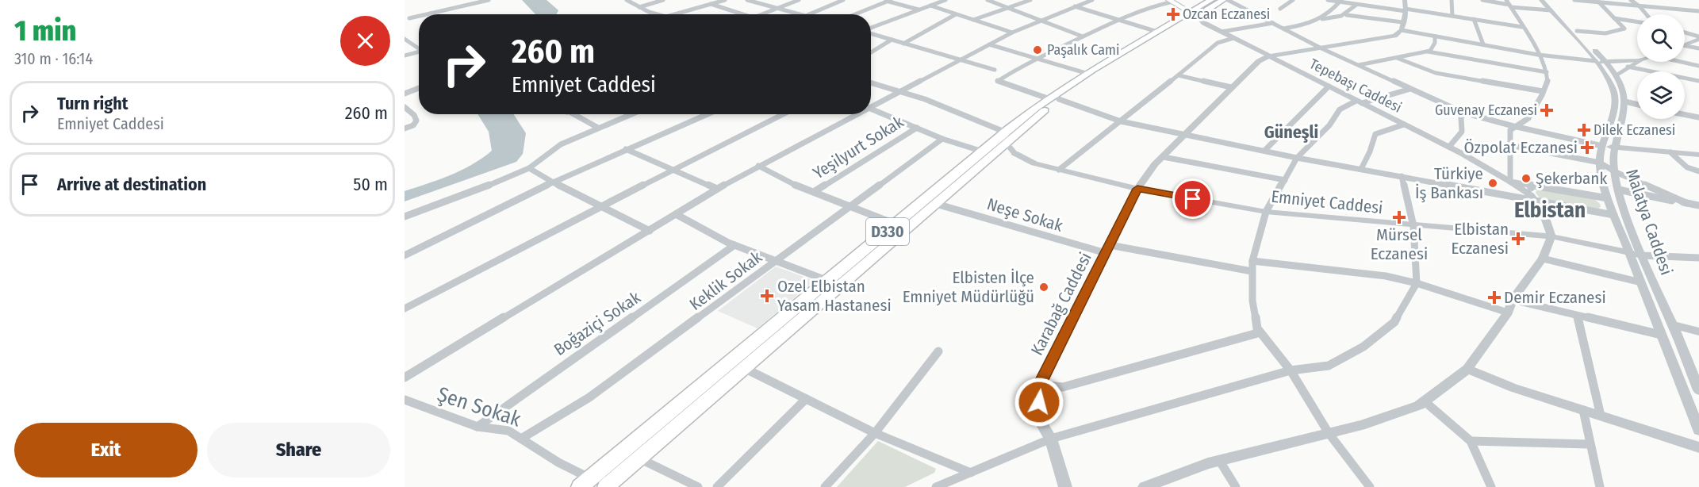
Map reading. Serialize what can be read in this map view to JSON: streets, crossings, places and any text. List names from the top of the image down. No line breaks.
{"streets":{"main road":["Tepebaşı Caddesi","D330"],"street":["Yeşilyurt Sokak","Emniyet Caddesi","Neşe Sokak","Malatya Caddesi","Keklik Sokak","Karabağ Caddesi","Boğaziçi Sokak","Şen Sokak"]},"crossings":[["Tepebaşı Caddesi","D330"],["Tepebaşı Caddesi","Karabağ Caddesi"],["Emniyet Caddesi","Malatya Caddesi"],["Emniyet Caddesi","Karabağ Caddesi"],["Neşe Sokak","D330"],["Neşe Sokak","Karabağ Caddesi"],["D330","Şen Sokak"],["Keklik Sokak","Şen Sokak"],["Boğaziçi Sokak","Şen Sokak"]],"districts":["Güneşli","Elbistan"],"places":{"health":["Ozcan Eczanesi","Guvenay Eczanesi","Dilek Eczanesi","Özpolat Eczanesi","Mürsel Eczanesi","Elbistan Eczanesi","Ozel Elbistan Yasam Hastanesi","Demir Eczanesi"],"other":["Paşalık Cami","Şekerbank","Türkiye İş Bankası","Elbisten İlçe Emniyet Müdürlüğü"]},"page":{"heading":["1 min","310 m · 16:14"],"turn":["260 m","Emniyet Caddesi"],"list":[{"name":"Turn right","note":"Emniyet Caddesi","value":"260 m"},{"name":"Arrive at destination","value":"50 m"}],"buttons":["Exit","Share"]}}
